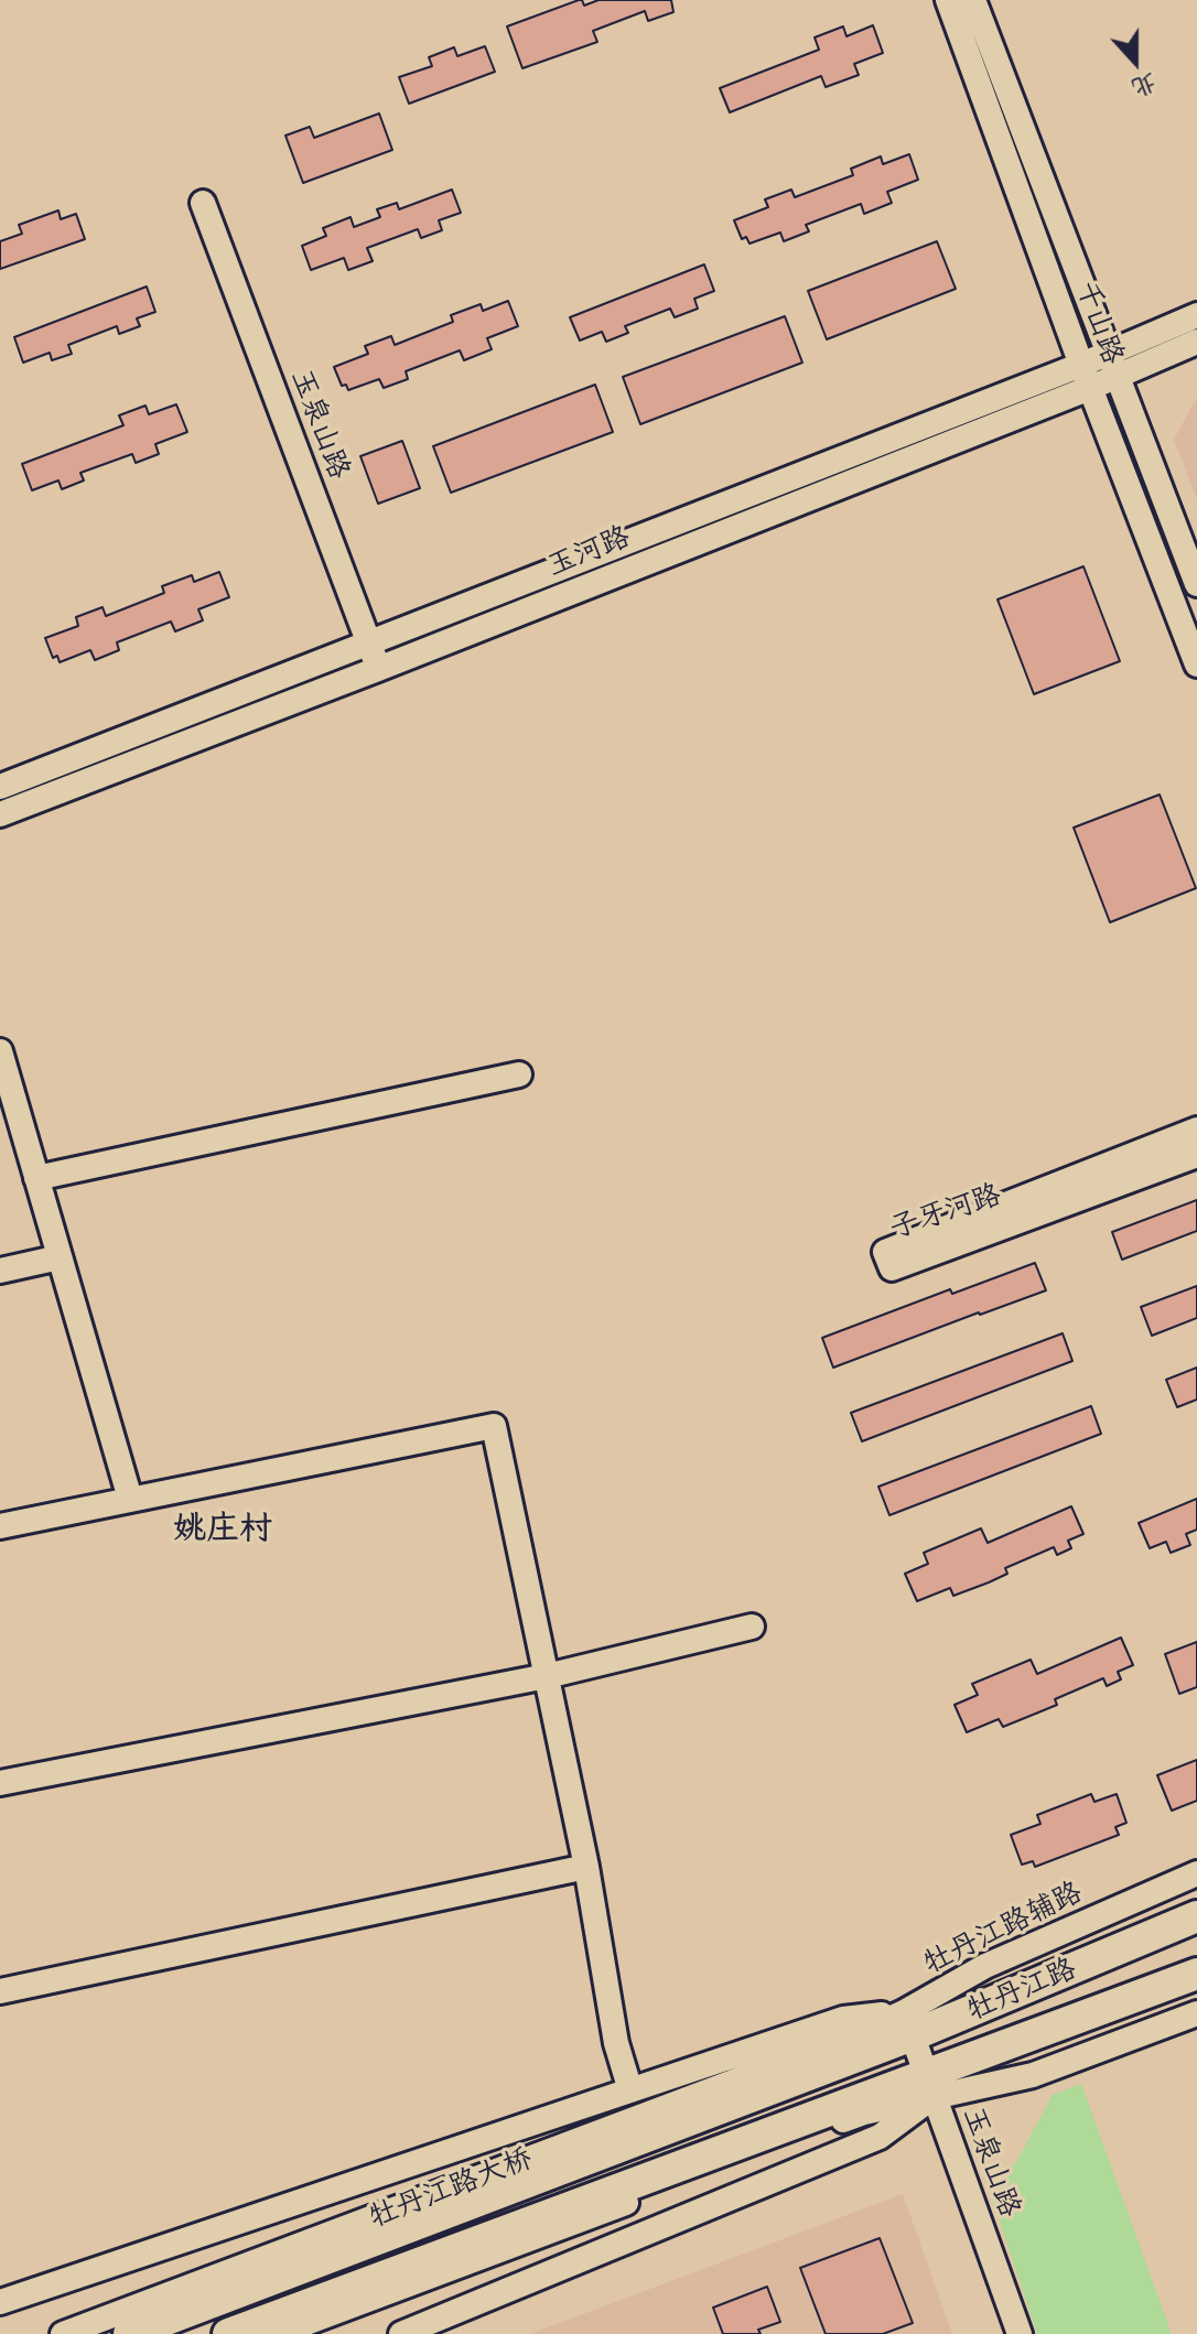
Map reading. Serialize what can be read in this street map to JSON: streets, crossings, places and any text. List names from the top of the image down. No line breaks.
{"streets":{"main road":["牡丹江路","牡丹江路大桥"],"street":["千山路","玉泉山路","玉河路","子牙河路","牡丹江路辅路"]},"crossings":[["千山路","玉河路"],["玉泉山路","玉河路"],["玉泉山路","牡丹江路辅路"],["玉泉山路","牡丹江路"],["牡丹江路辅路","牡丹江路"],["牡丹江路","牡丹江路大桥"]],"districts":["姚庄村"],"north":"bottom"}
